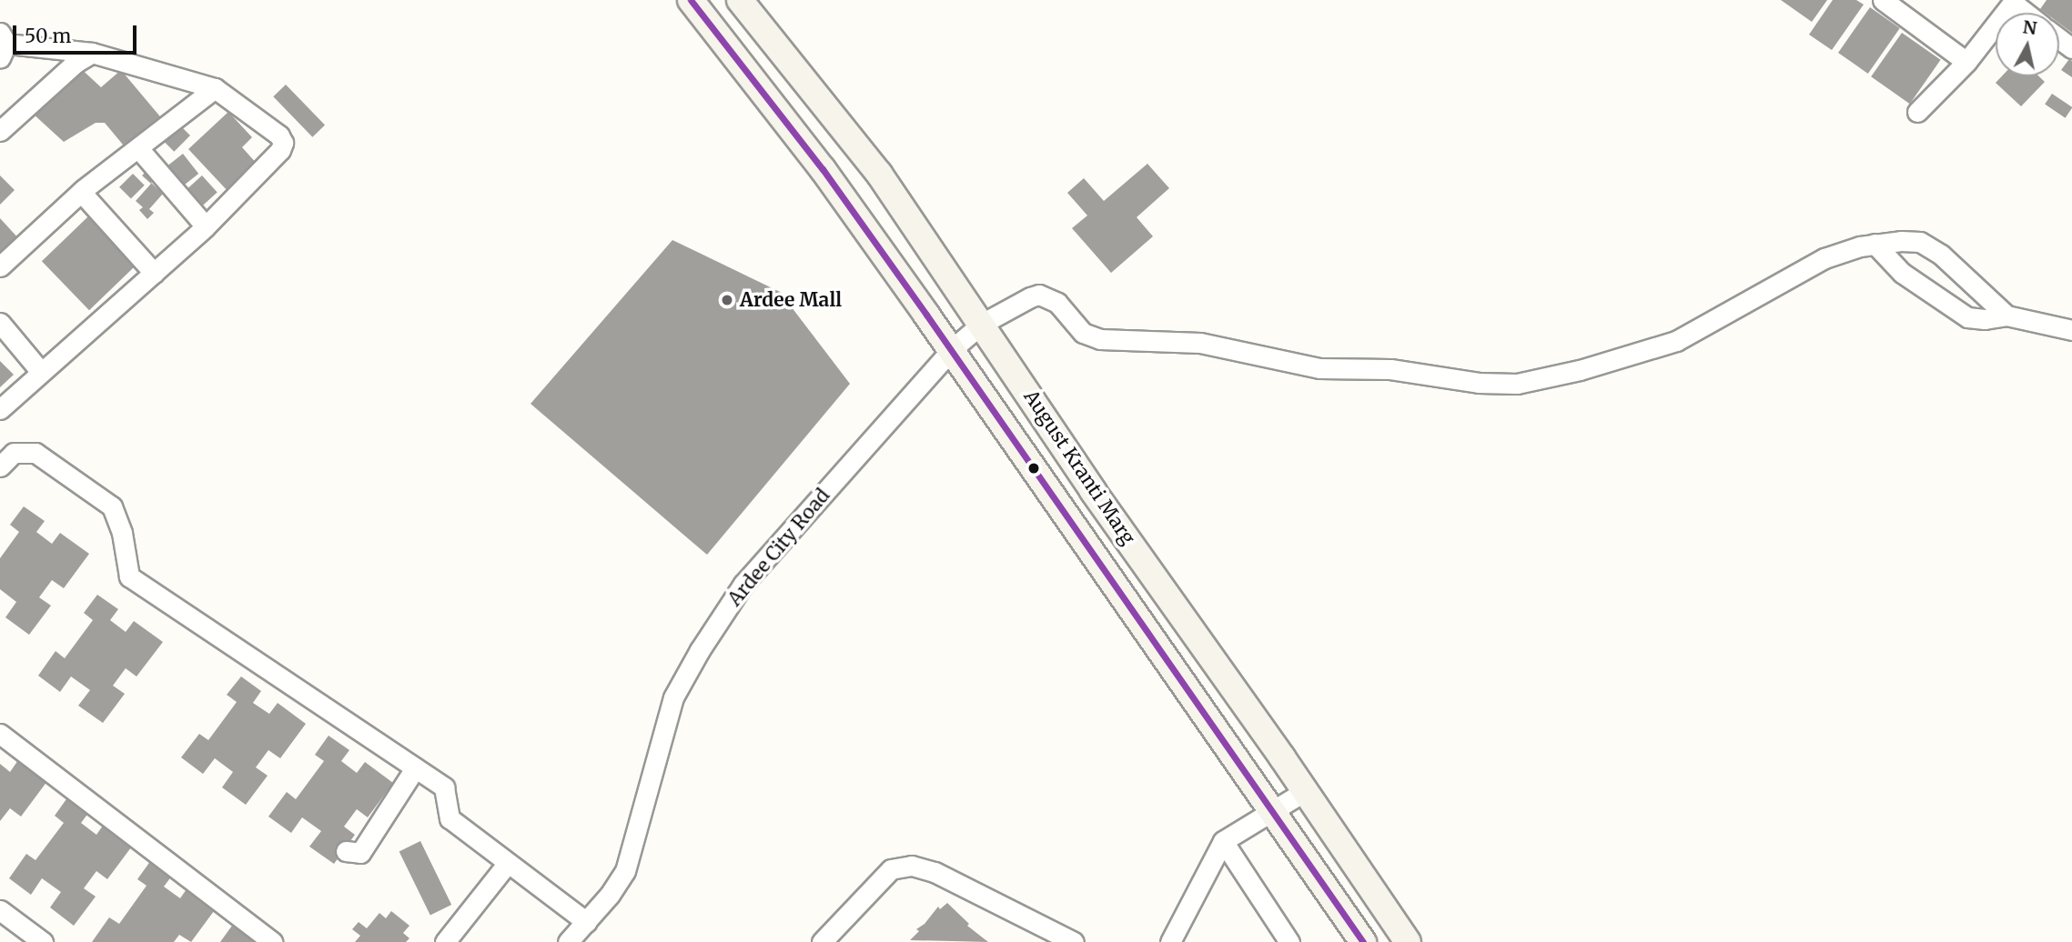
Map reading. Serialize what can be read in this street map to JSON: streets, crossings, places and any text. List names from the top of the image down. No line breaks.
{"streets":{"main road":["August Kranti Marg"],"street":["Ardee City Road"]},"crossings":[["August Kranti Marg","Ardee City Road"]],"places":["Ardee Mall"],"scale_bar":"50 m","north":"top"}
